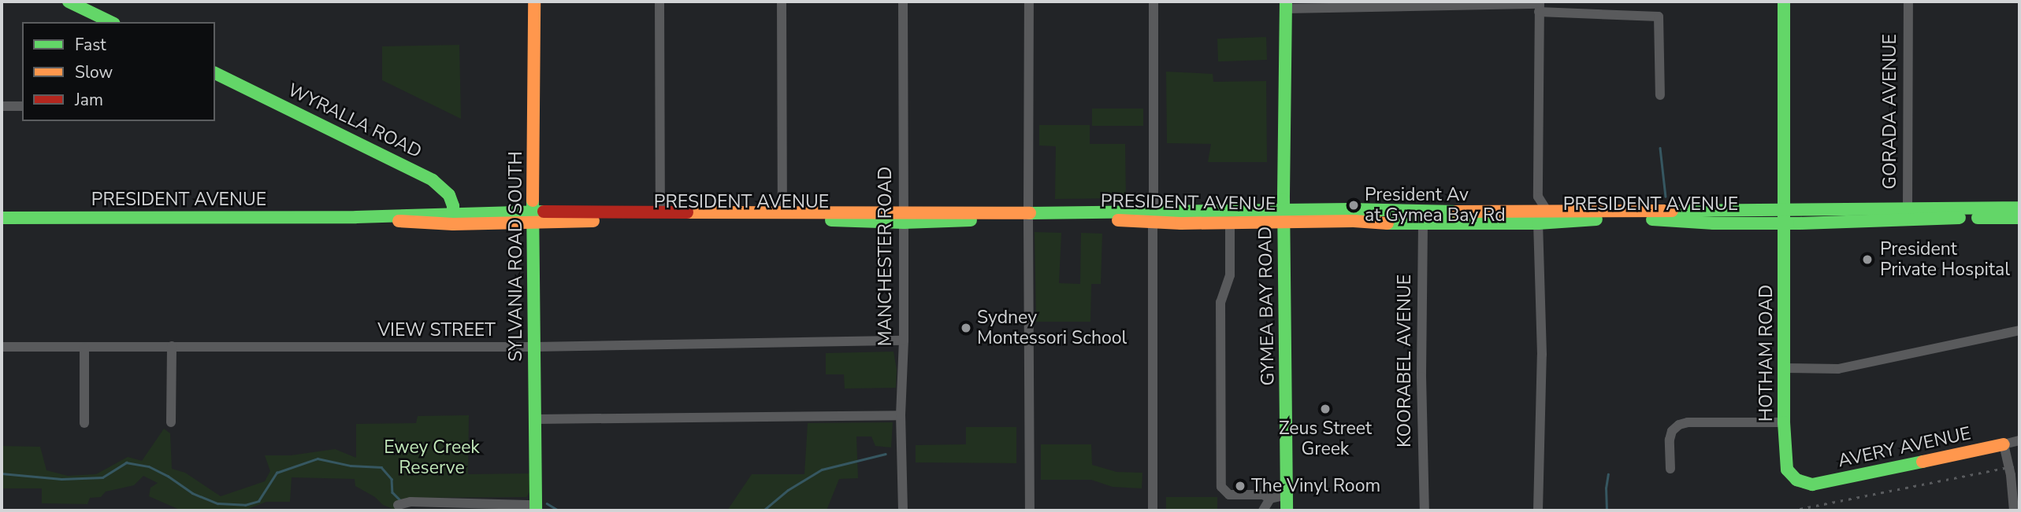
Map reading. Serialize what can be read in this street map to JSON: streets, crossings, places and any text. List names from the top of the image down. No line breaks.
{"streets":{"main road":["WYRALLA ROAD","PRESIDENT AVENUE","SYLVANIA ROAD SOUTH","GYMEA BAY ROAD","HOTHAM ROAD","AVERY AVENUE"],"street":["GORADA AVENUE","MANCHESTER ROAD","VIEW STREET","KOORABEL AVENUE"]},"crossings":[["GORADA AVENUE","PRESIDENT AVENUE"],["WYRALLA ROAD","PRESIDENT AVENUE"],["PRESIDENT AVENUE","SYLVANIA ROAD SOUTH"],["PRESIDENT AVENUE","MANCHESTER ROAD"],["PRESIDENT AVENUE","GYMEA BAY ROAD"],["PRESIDENT AVENUE","HOTHAM ROAD"],["PRESIDENT AVENUE","KOORABEL AVENUE"],["SYLVANIA ROAD SOUTH","VIEW STREET"],["MANCHESTER ROAD","VIEW STREET"],["HOTHAM ROAD","AVERY AVENUE"]],"parks":["Ewey Creek Reserve"],"places":["President Av at Gymea Bay Rd","President Private Hospital","Sydney Montessori School","Zeus Street Greek","The Vinyl Room"],"legend":["Fast","Slow","Jam"]}
